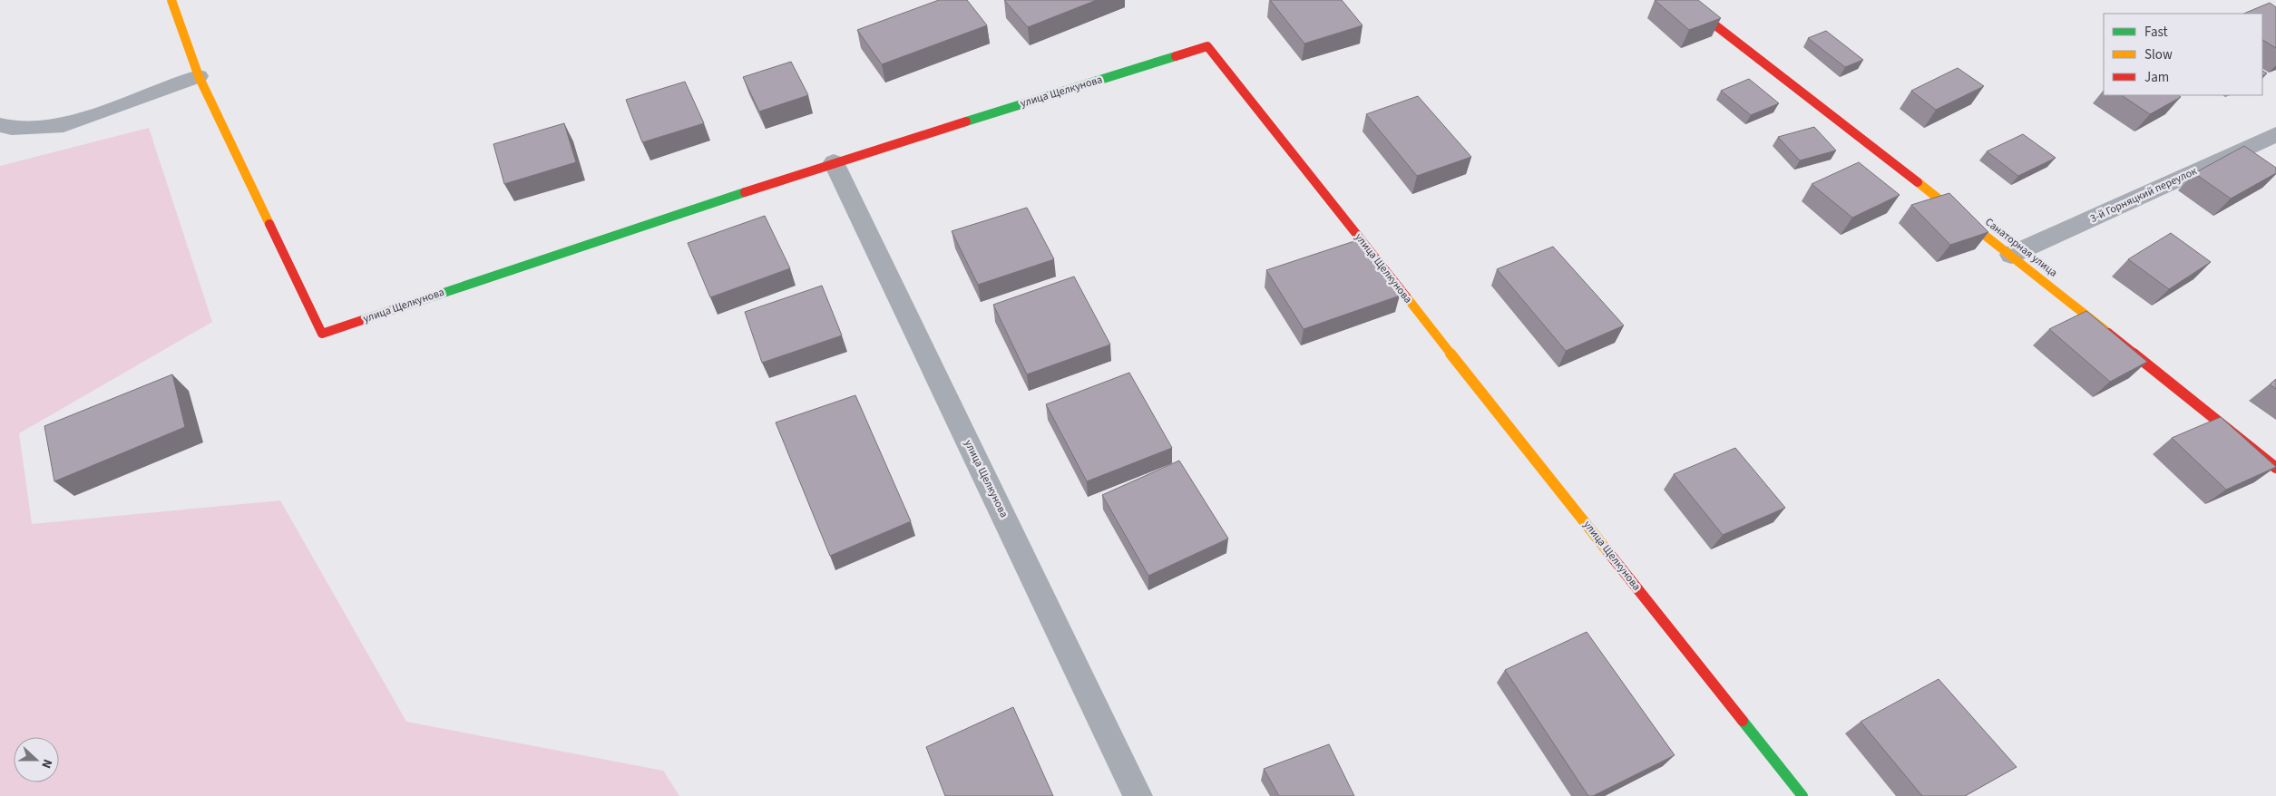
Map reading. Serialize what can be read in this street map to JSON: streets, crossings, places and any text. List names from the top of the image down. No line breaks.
{"streets":{"street":["улица Щелкунова","3-й Горняцкий переулок","Санаторная улица"]},"crossings":[["3-й Горняцкий переулок","Санаторная улица"]],"legend":["Fast","Slow","Jam"],"north":"right"}
